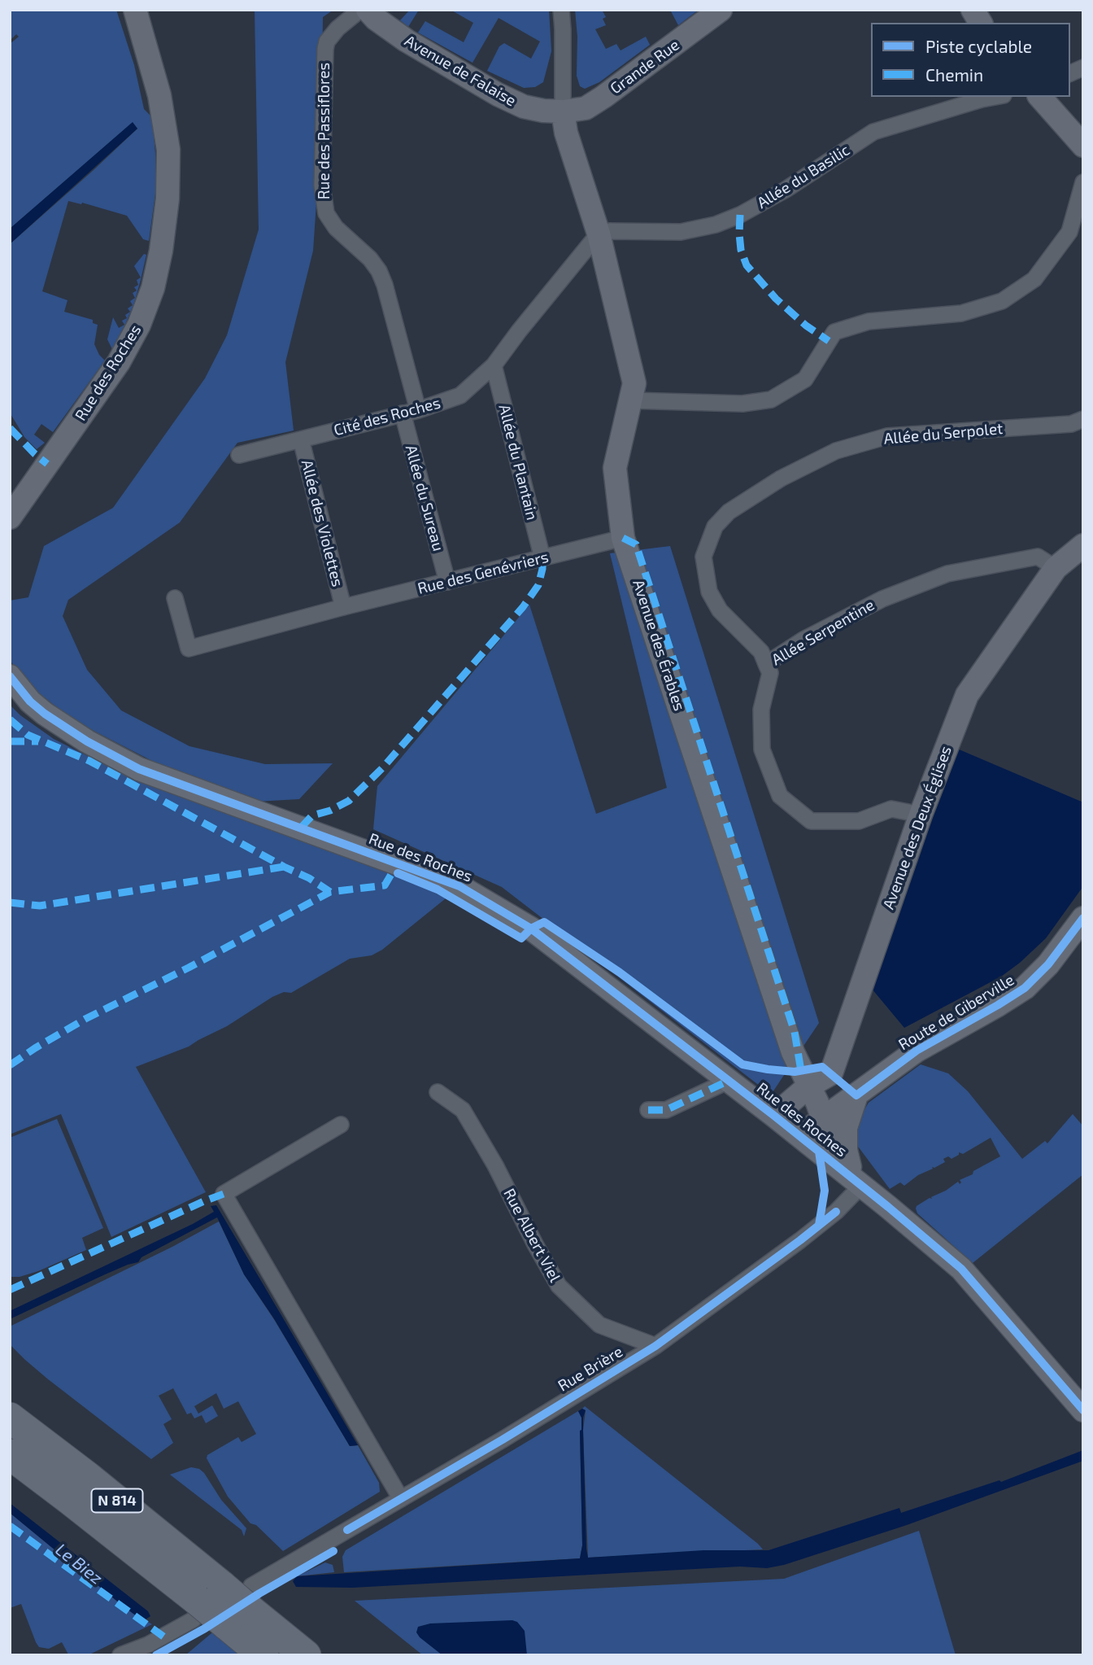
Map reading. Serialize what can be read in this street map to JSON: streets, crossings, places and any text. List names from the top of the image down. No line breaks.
{"streets":{"highway":["N 814"],"street":["Grande Rue","Avenue de Falaise","Rue des Passiflores","Allée du Basilic","Rue des Roches","Cité des Roches","Allée du Serpolet","Allée du Plantain","Allée du Sureau","Allée des Violettes","Rue des Genévriers","Allée Serpentine","Avenue des Érables","Avenue des Deux Églises","Route de Giberville","Rue Albert Viel","Rue Brière"]},"crossings":[["Grande Rue","Avenue de Falaise"],["Grande Rue","Avenue des Érables"],["Avenue de Falaise","Avenue des Érables"],["Rue des Passiflores","Cité des Roches"],["Rue des Passiflores","Allée du Sureau"],["Allée du Basilic","Cité des Roches"],["Allée du Basilic","Avenue des Érables"],["Rue des Roches","Avenue des Érables"],["Rue des Roches","Avenue des Deux Églises"],["Rue des Roches","Route de Giberville"],["Rue des Roches","Rue Brière"],["Cité des Roches","Allée du Plantain"],["Cité des Roches","Allée du Sureau"],["Cité des Roches","Allée des Violettes"],["Cité des Roches","Avenue des Érables"],["Allée du Serpolet","Allée Serpentine"],["Allée du Plantain","Rue des Genévriers"],["Allée du Sureau","Rue des Genévriers"],["Allée des Violettes","Rue des Genévriers"],["Rue des Genévriers","Avenue des Érables"],["Allée Serpentine","Avenue des Deux Églises"],["Avenue des Érables","Avenue des Deux Églises"],["Avenue des Érables","Route de Giberville"],["Rue Albert Viel","Rue Brière"],["Rue Brière","N 814"]],"water":["Le Biez"],"legend":["Piste cyclable","Chemin"]}
